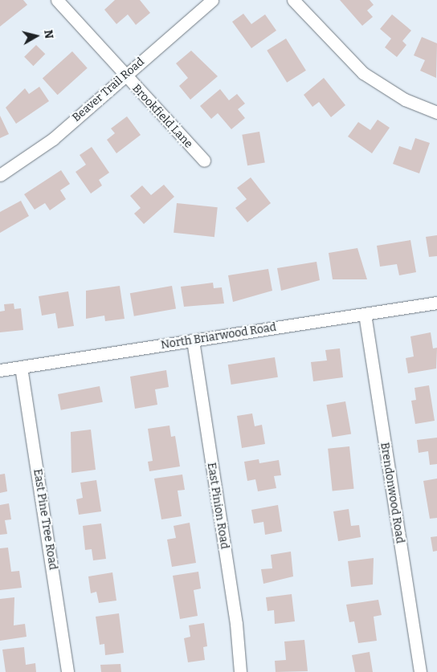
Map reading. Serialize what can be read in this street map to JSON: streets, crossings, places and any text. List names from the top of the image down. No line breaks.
{"streets":{"street":["Beaver Trail Road","Brookfield Lane","North Briarwood Road","Brendonwood Road","East Pinion Road","East Pine Tree Road"]},"crossings":[["Beaver Trail Road","Brookfield Lane"],["North Briarwood Road","Brendonwood Road"],["North Briarwood Road","East Pinion Road"],["North Briarwood Road","East Pine Tree Road"]],"north":"right"}
